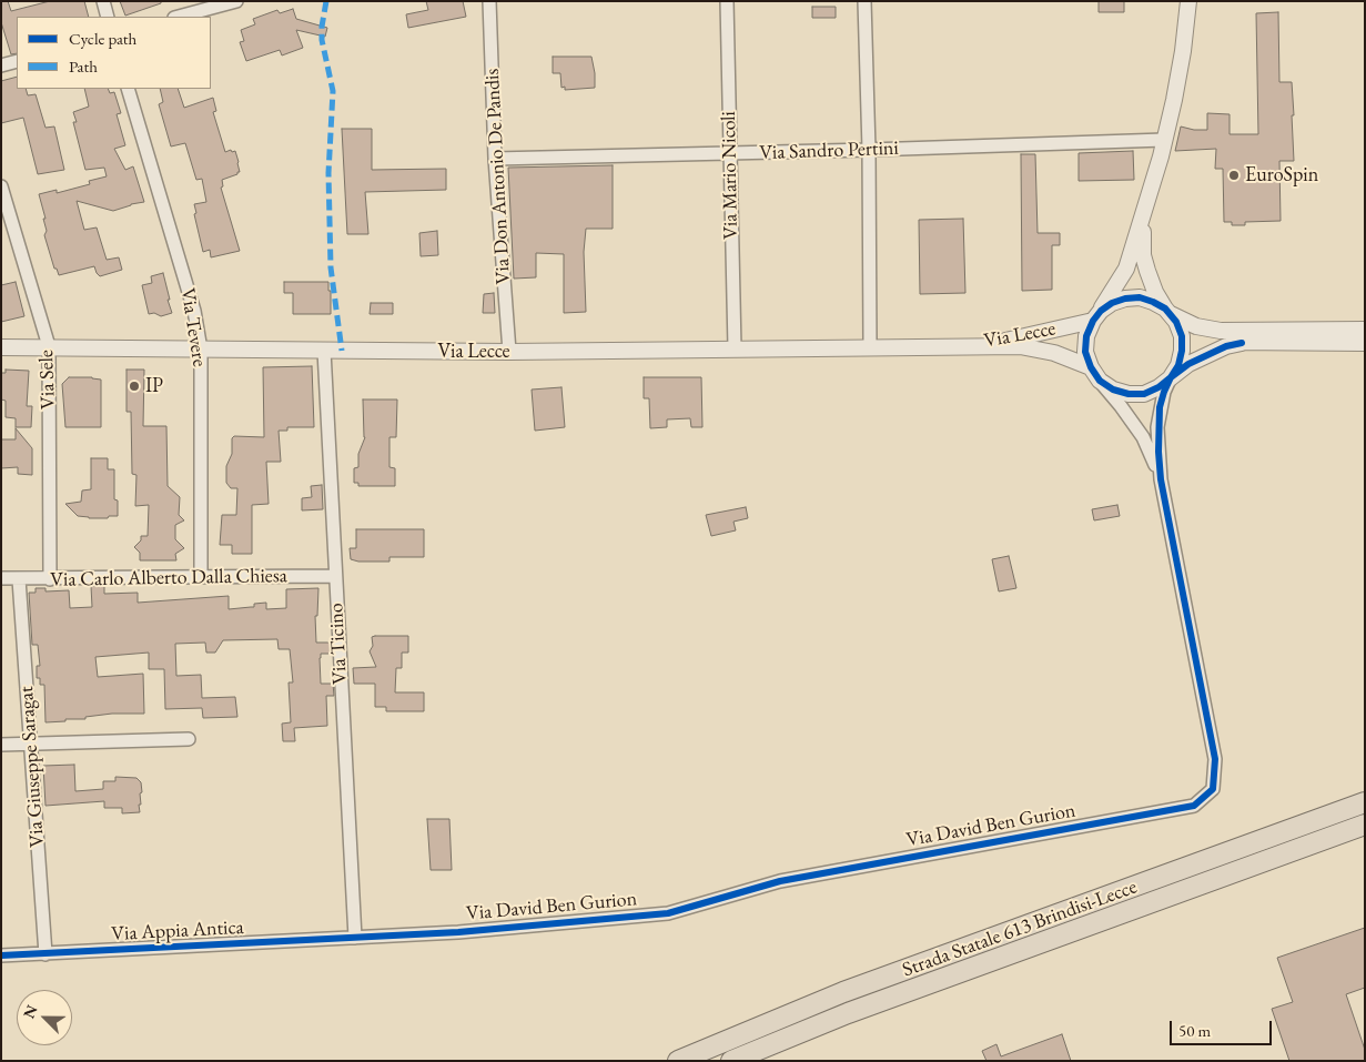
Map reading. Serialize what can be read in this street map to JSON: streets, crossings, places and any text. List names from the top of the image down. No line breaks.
{"streets":{"highway":["Strada Statale 613 Brindisi-Lecce"],"street":["Via Sandro Pertini","Via Mario Nicoli","Via Don Antonio De Pandis","Via Tevere","Via Lecce","Via Sele","Via Carlo Alberto Dalla Chiesa","Via Ticino","Via Giuseppe Saragat","Via David Ben Gurion","Via Appia Antica"]},"crossings":[["Via Sandro Pertini","Via Mario Nicoli"],["Via Sandro Pertini","Via Don Antonio De Pandis"],["Via Mario Nicoli","Via Lecce"],["Via Don Antonio De Pandis","Via Lecce"],["Via Tevere","Via Lecce"],["Via Tevere","Via Carlo Alberto Dalla Chiesa"],["Via Lecce","Via Sele"],["Via Lecce","Via Ticino"],["Via Lecce","Via David Ben Gurion"],["Via Sele","Via Carlo Alberto Dalla Chiesa"],["Via Carlo Alberto Dalla Chiesa","Via Ticino"],["Via Carlo Alberto Dalla Chiesa","Via Giuseppe Saragat"],["Via Ticino","Via David Ben Gurion"],["Via Ticino","Via Appia Antica"],["Via Giuseppe Saragat","Via Appia Antica"],["Via David Ben Gurion","Via Appia Antica"]],"places":["EuroSpin","IP"],"legend":["Cycle path","Path"],"scale_bar":"50 m","north":"top left"}
